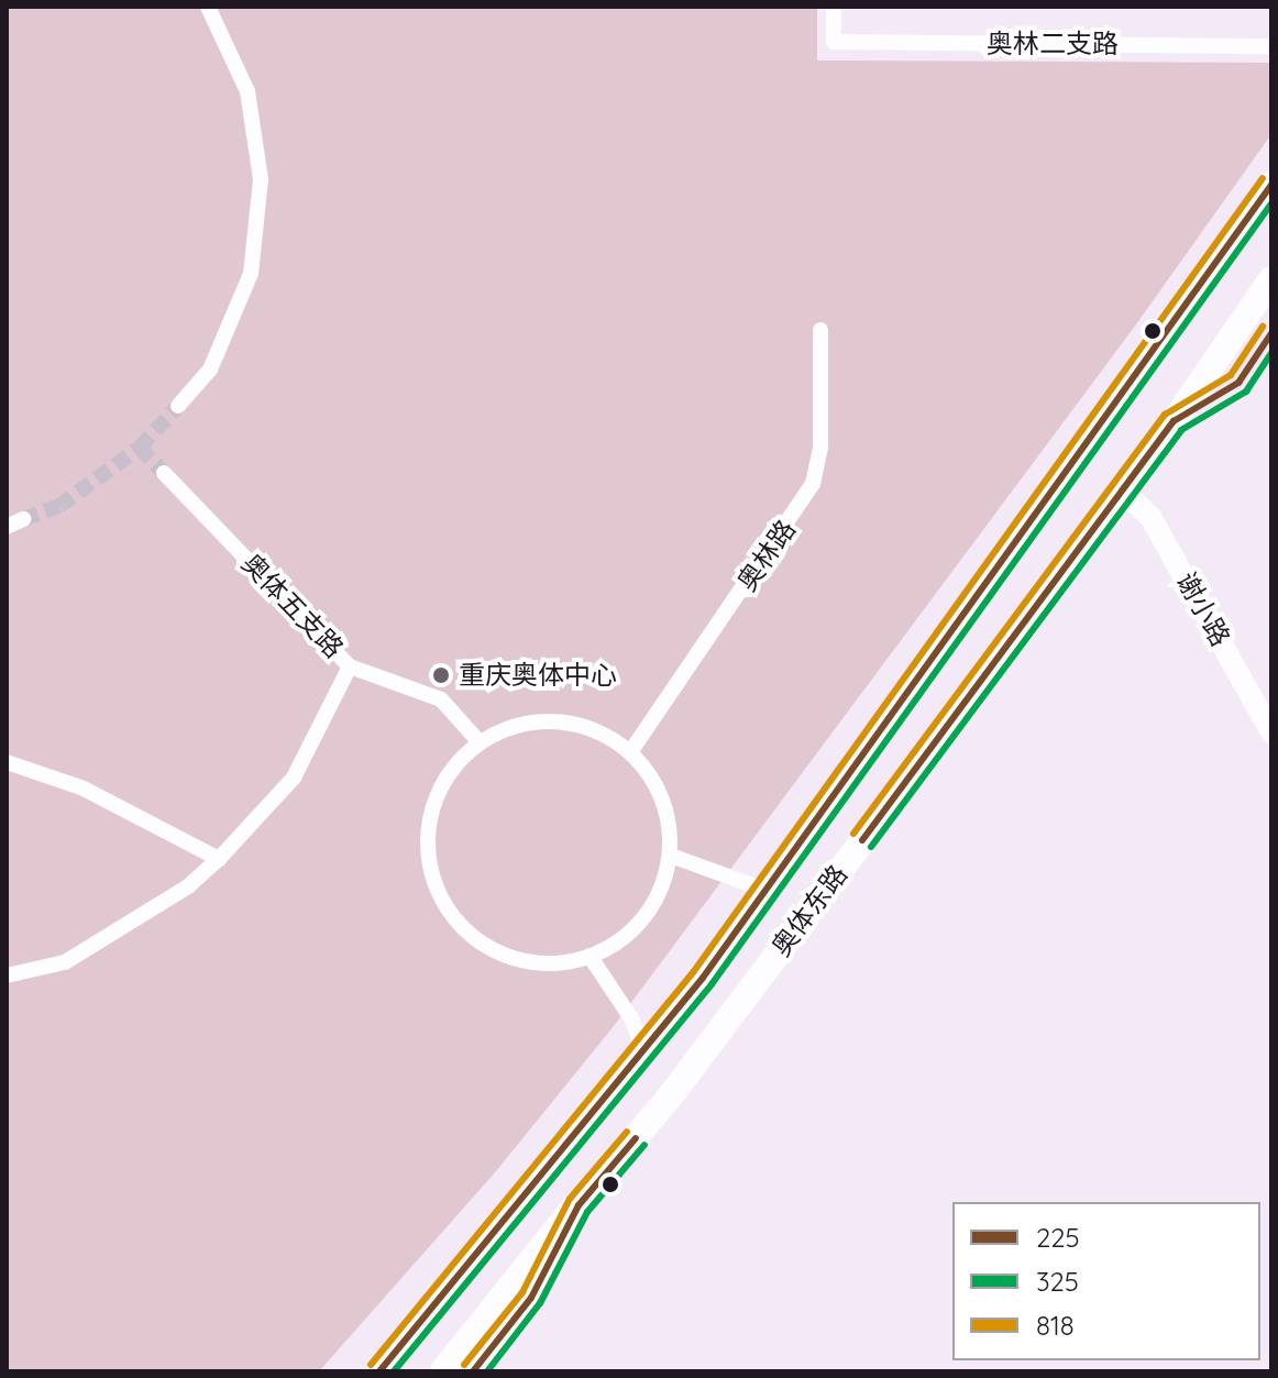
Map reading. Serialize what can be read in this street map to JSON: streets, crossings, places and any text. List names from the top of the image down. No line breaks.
{"streets":{"main road":["奥体东路"],"street":["奥林二支路","奥林路","奥体五支路","谢小路"]},"crossings":[["奥林路","奥体五支路"],["谢小路","奥体东路"]],"places":["重庆奥体中心"],"lines":["transit line 818","transit line 225","transit line 325"],"legend":["225","325","818"]}
